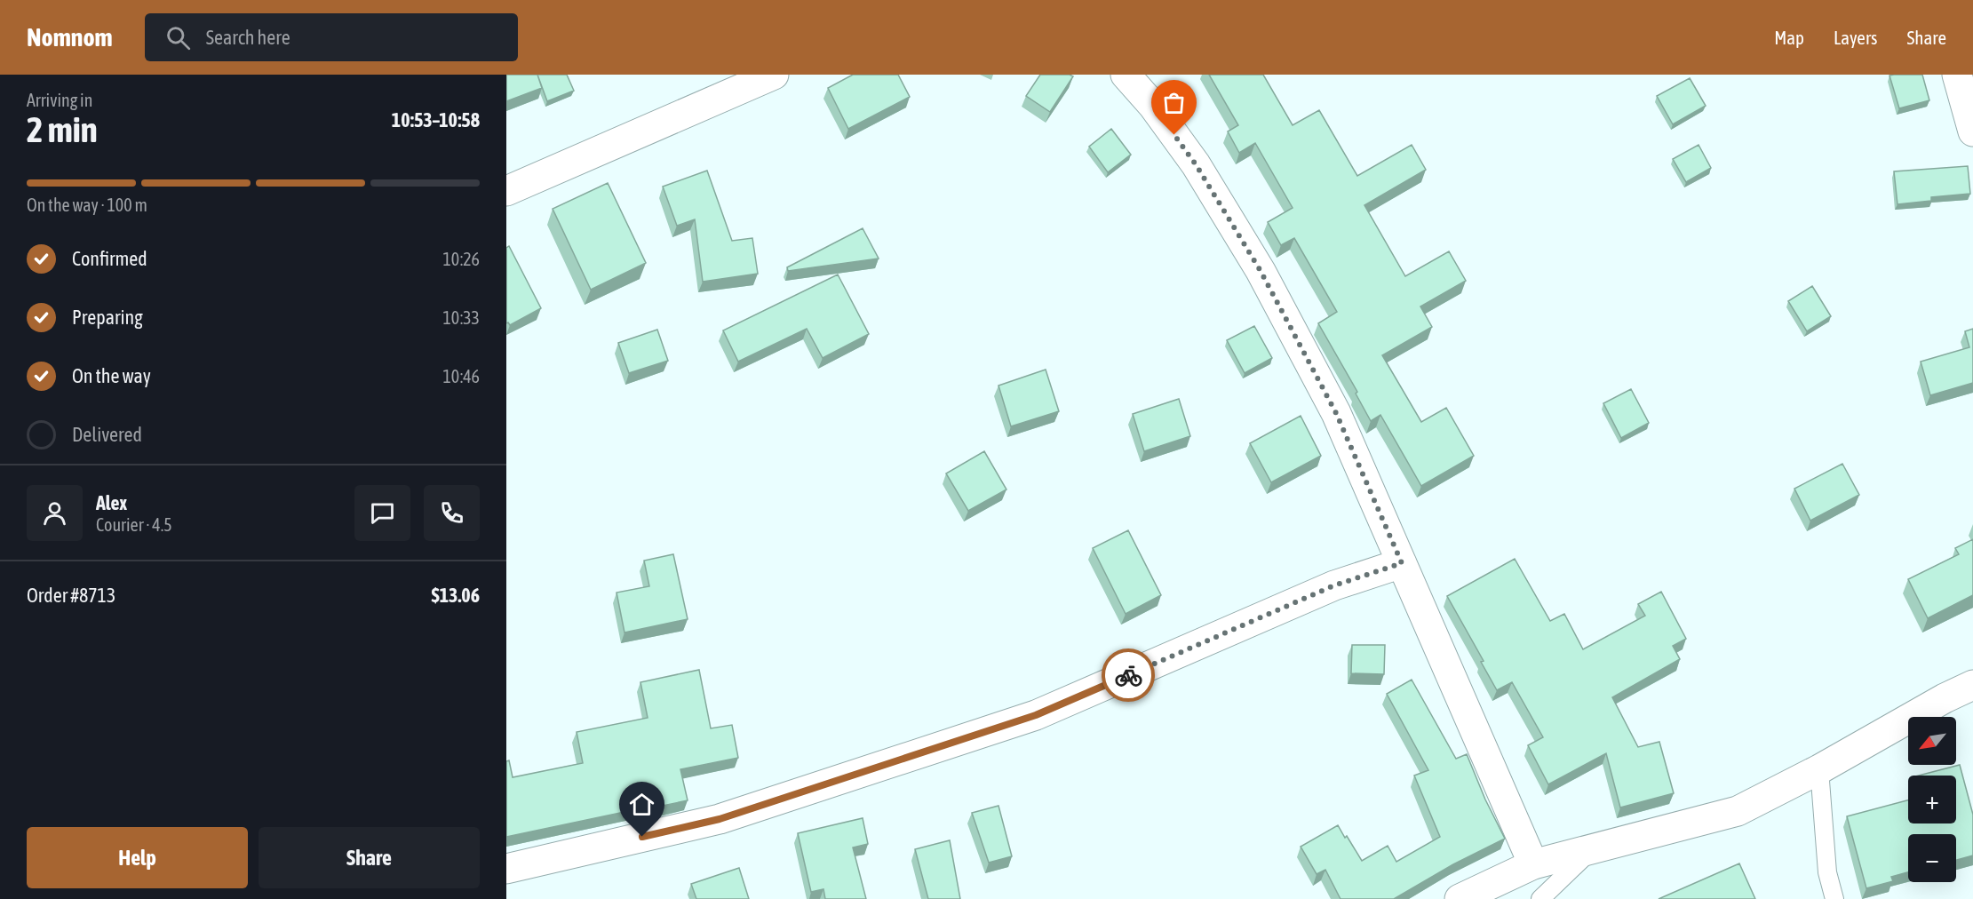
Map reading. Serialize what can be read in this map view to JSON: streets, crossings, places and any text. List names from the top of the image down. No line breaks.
{"north":"bottom left","page":{"header":"Nomnom","search":"Search here","nav":["Map","Layers","Share"],"heading":["2 min","Arriving in","10:53–10:58"],"panel":["Alex","Courier · 4.5","Order #8713","$13.06"],"bar":"On the way · 100 m","list":[["Confirmed","10:26"],["Preparing","10:33"],["On the way","10:46"],"Delivered"],"map_buttons":["+","−"],"buttons":["Help","Share"]}}
